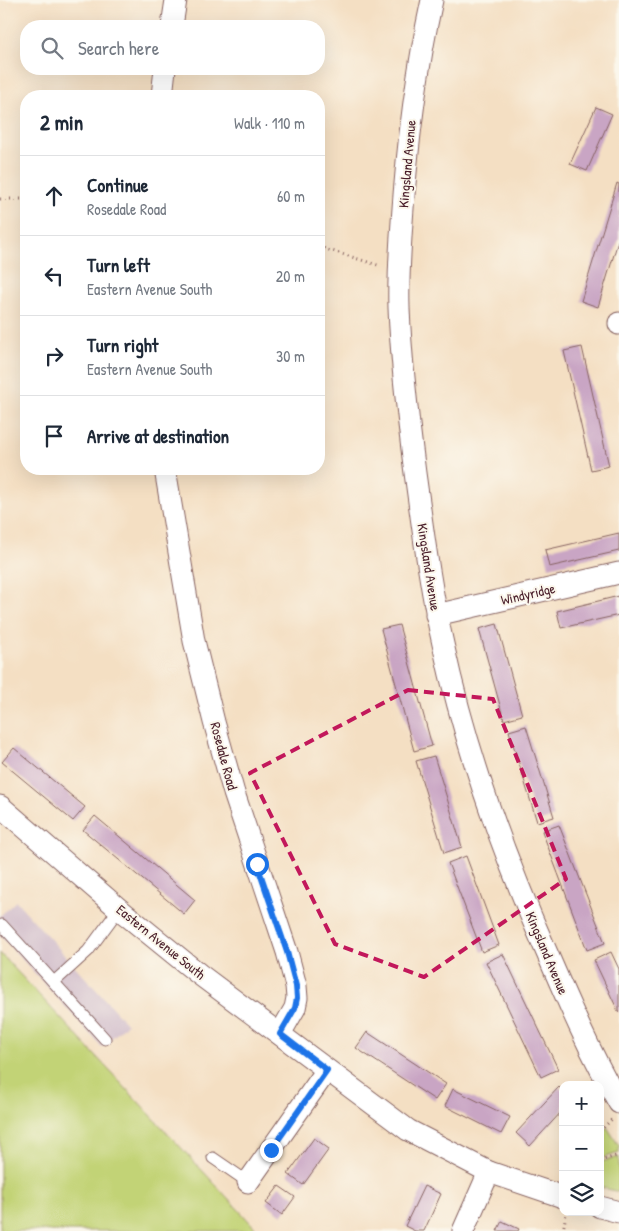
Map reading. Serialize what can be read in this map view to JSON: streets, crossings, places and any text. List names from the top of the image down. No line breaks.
{"streets":{"street":["Kingsland Avenue","Windyridge","Rosedale Road","Eastern Avenue South"]},"crossings":[["Kingsland Avenue","Windyridge"],["Rosedale Road","Eastern Avenue South"]],"page":{"search":"Search here","heading":["2 min","Walk · 110 m"],"list":[["Continue","Rosedale Road","60 m"],["Turn left","Eastern Avenue South","20 m"],["Turn right","Eastern Avenue South","30 m"],"Arrive at destination"],"map_buttons":["+","−"]}}
